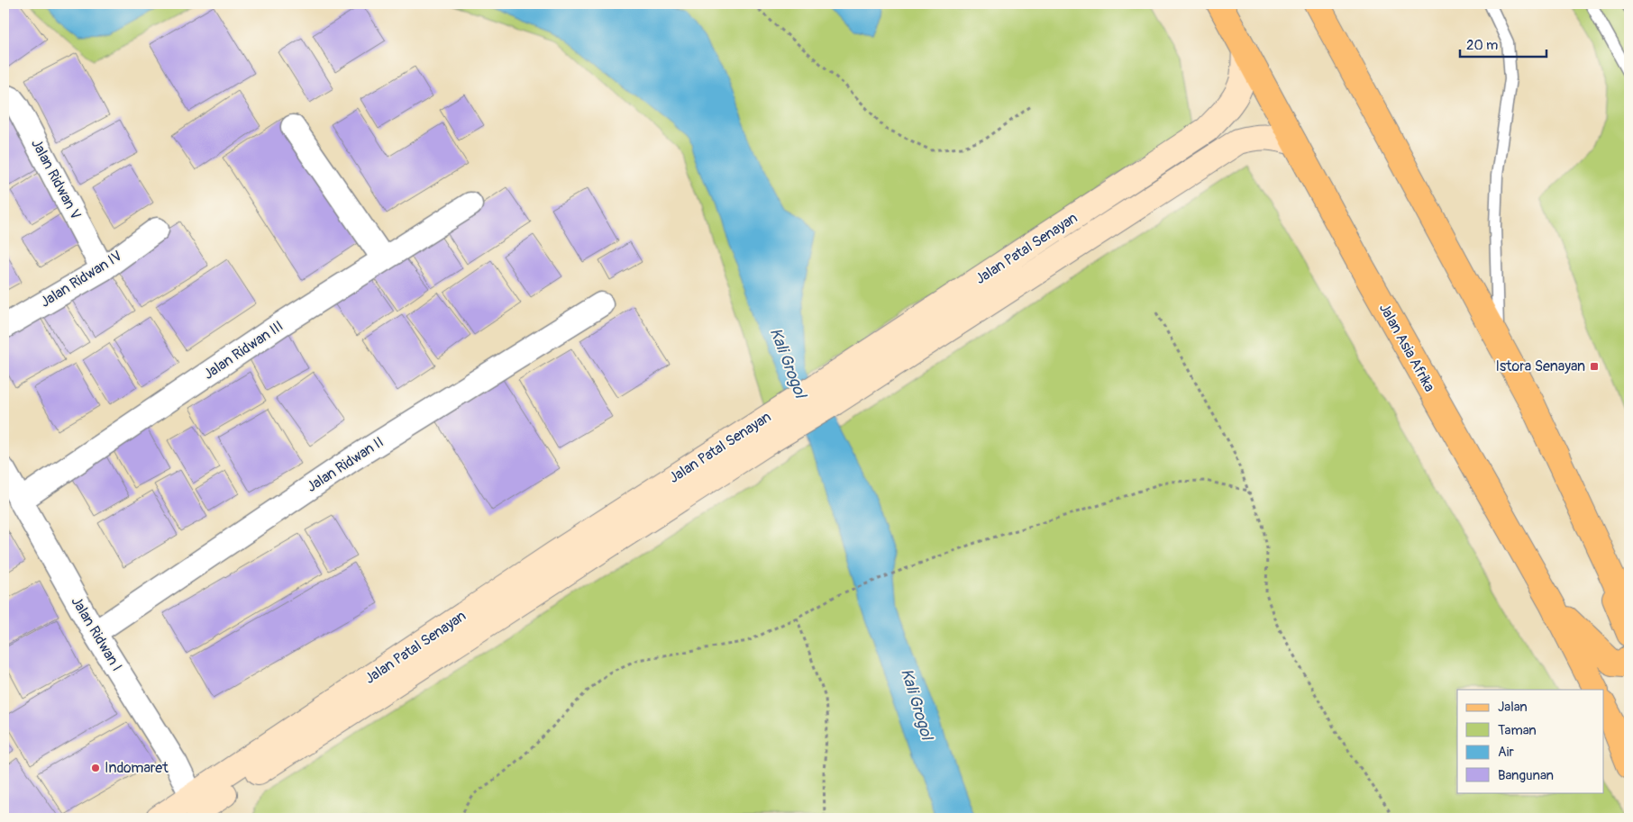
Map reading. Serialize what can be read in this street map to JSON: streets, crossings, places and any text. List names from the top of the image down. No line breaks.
{"streets":{"main road":["Jalan Patal Senayan","Jalan Asia Afrika"],"street":["Jalan Ridwan V","Jalan Ridwan IV","Jalan Ridwan III","Jalan Ridwan II","Jalan Ridwan I"]},"crossings":[["Jalan Ridwan V","Jalan Ridwan IV"],["Jalan Patal Senayan","Jalan Asia Afrika"],["Jalan Patal Senayan","Jalan Ridwan I"],["Jalan Ridwan III","Jalan Ridwan I"],["Jalan Ridwan II","Jalan Ridwan I"]],"water":["Kali Grogol"],"places":{"transit":["Istora Senayan"],"other":["Indomaret"]},"legend":["Jalan","Taman","Air","Bangunan"],"scale_bar":"20 m"}
